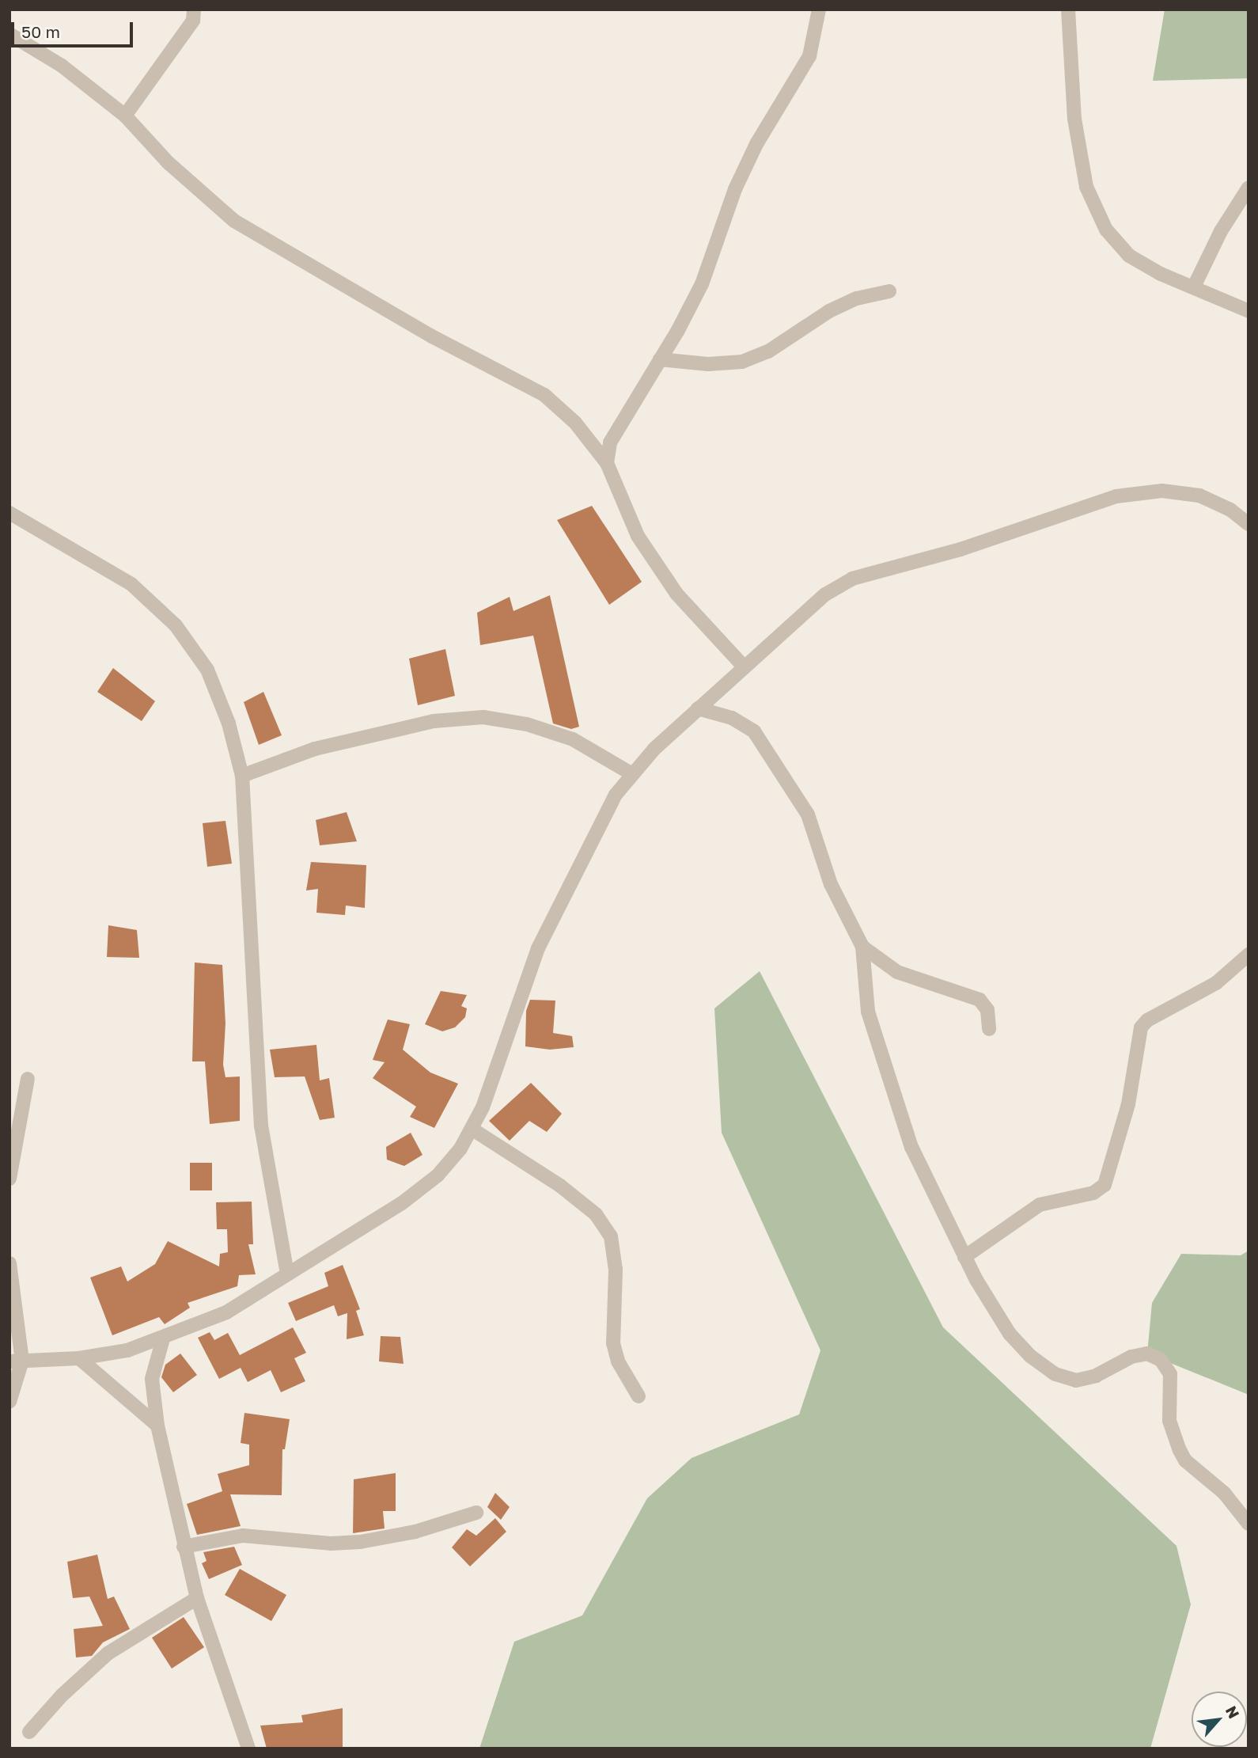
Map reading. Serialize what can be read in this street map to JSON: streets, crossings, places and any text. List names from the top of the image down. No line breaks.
{"scale_bar":"50 m","north":"top right"}
